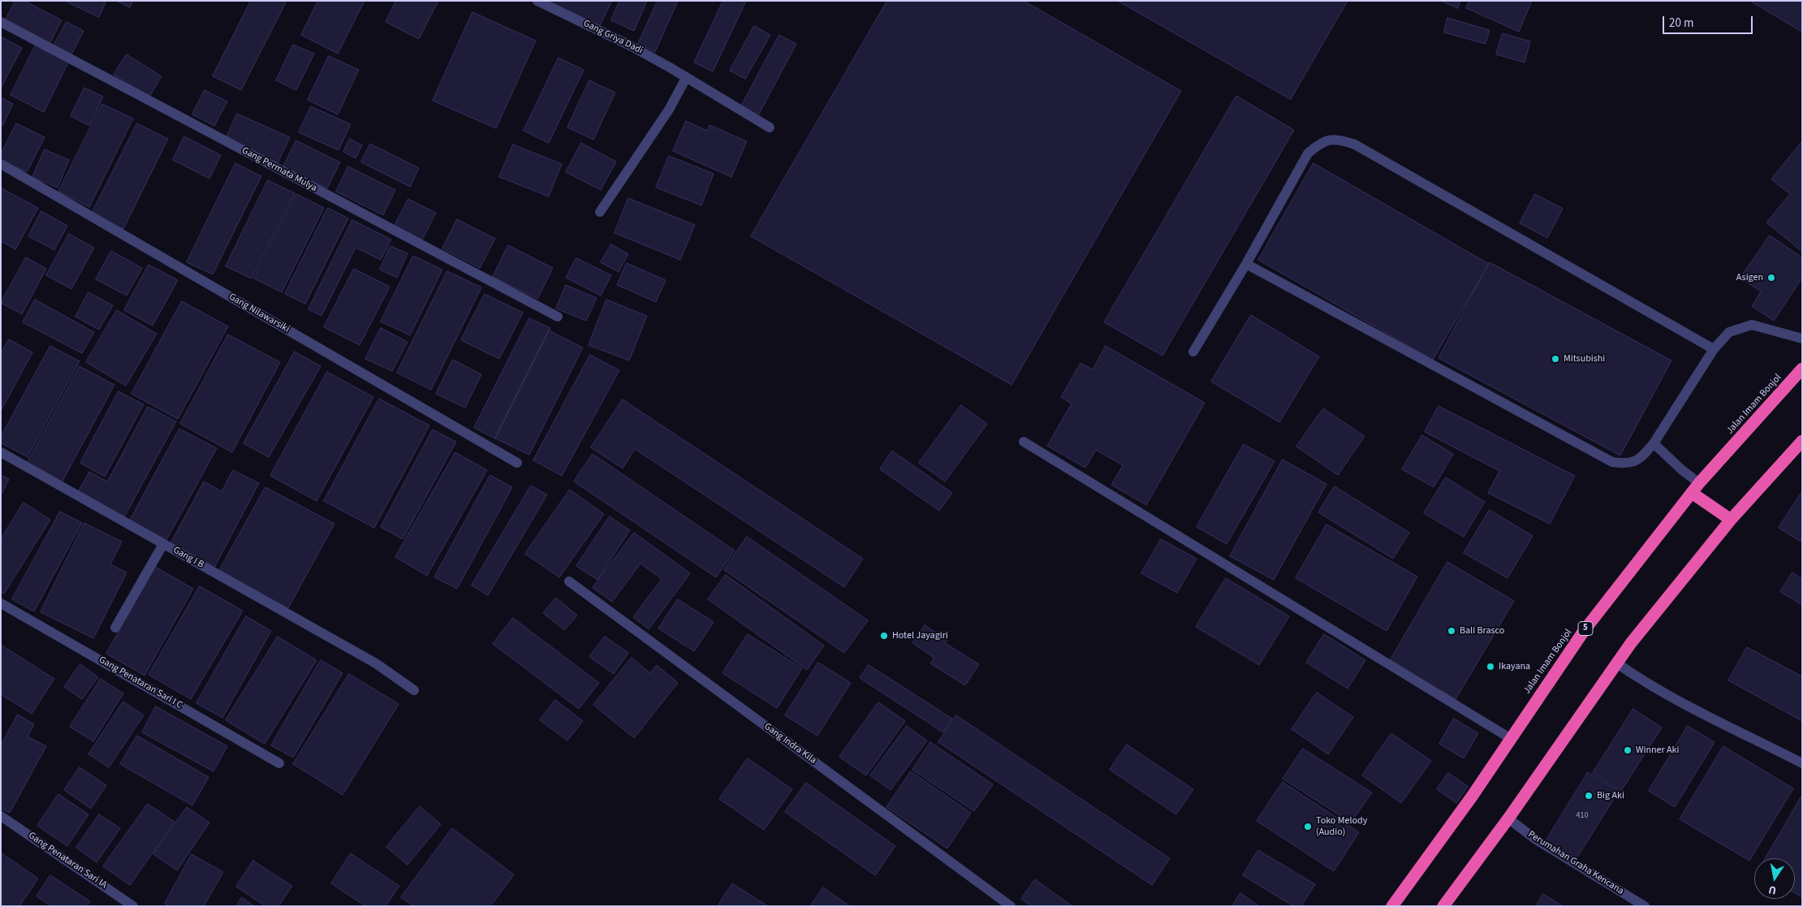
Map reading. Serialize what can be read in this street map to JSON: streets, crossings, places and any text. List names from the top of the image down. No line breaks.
{"streets":{"highway":["Jalan Imam Bonjol","5"],"street":["Gang Griya Dadi","Gang Permata Mulya","Gang Nilawarsiki","Gang I B","Gang Penataran Sari I C","Gang Indra Kila","Gang Penataran Sari IA","Perumahan Graha Kencana"]},"places":["Asigen","Mitsubishi","Bali Brasco","Hotel Jayagiri","Ikayana","Winner Aki","Big Aki","Toko Melody (Audio)"],"house_numbers":["410"],"scale_bar":"20 m","north":"bottom"}
